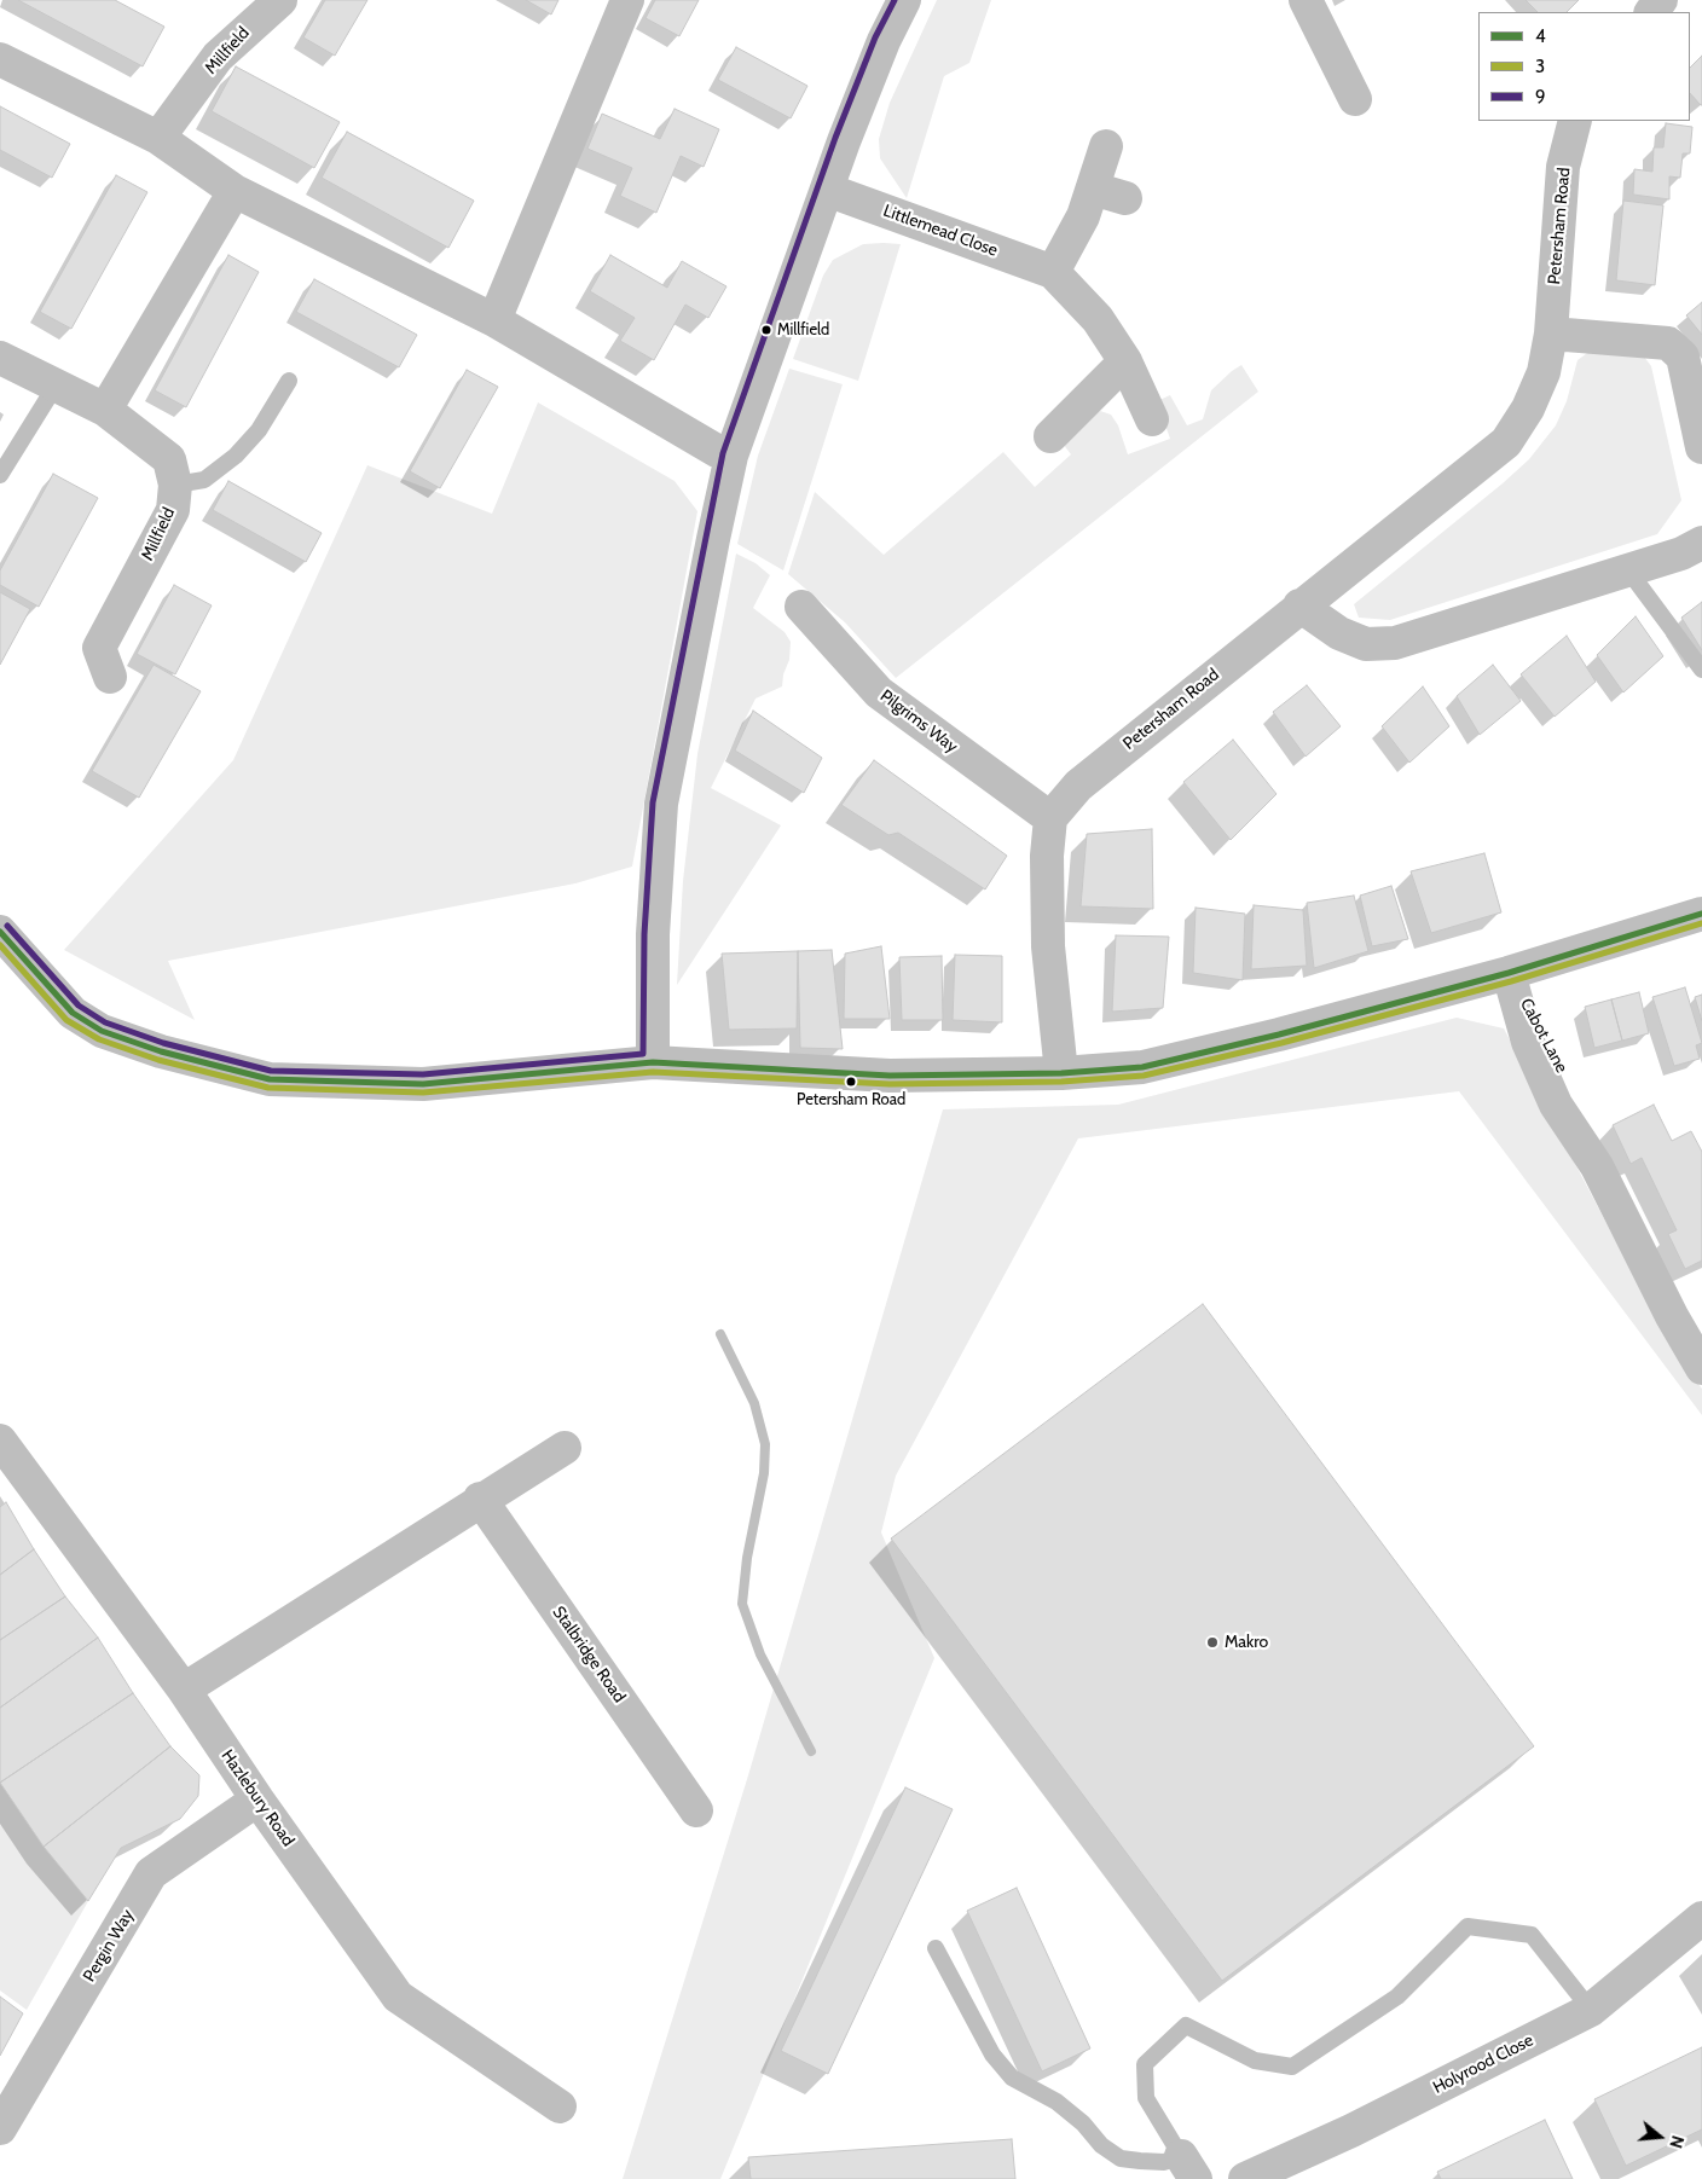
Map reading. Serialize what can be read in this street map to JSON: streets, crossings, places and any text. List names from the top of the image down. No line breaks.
{"streets":{"street":["Millfield","Petersham Road","Littlemead Close","Pilgrims Way","Cabot Lane","Stalbridge Road","Hazlebury Road","Pergin Way","Holyrood Close"]},"crossings":[["Petersham Road","Pilgrims Way"],["Hazlebury Road","Pergin Way"]],"places":["Millfield","Petersham Road","Makro"],"lines":["transit line 9","transit line 4","transit line 3"],"legend":["4","3","9"],"north":"right"}
